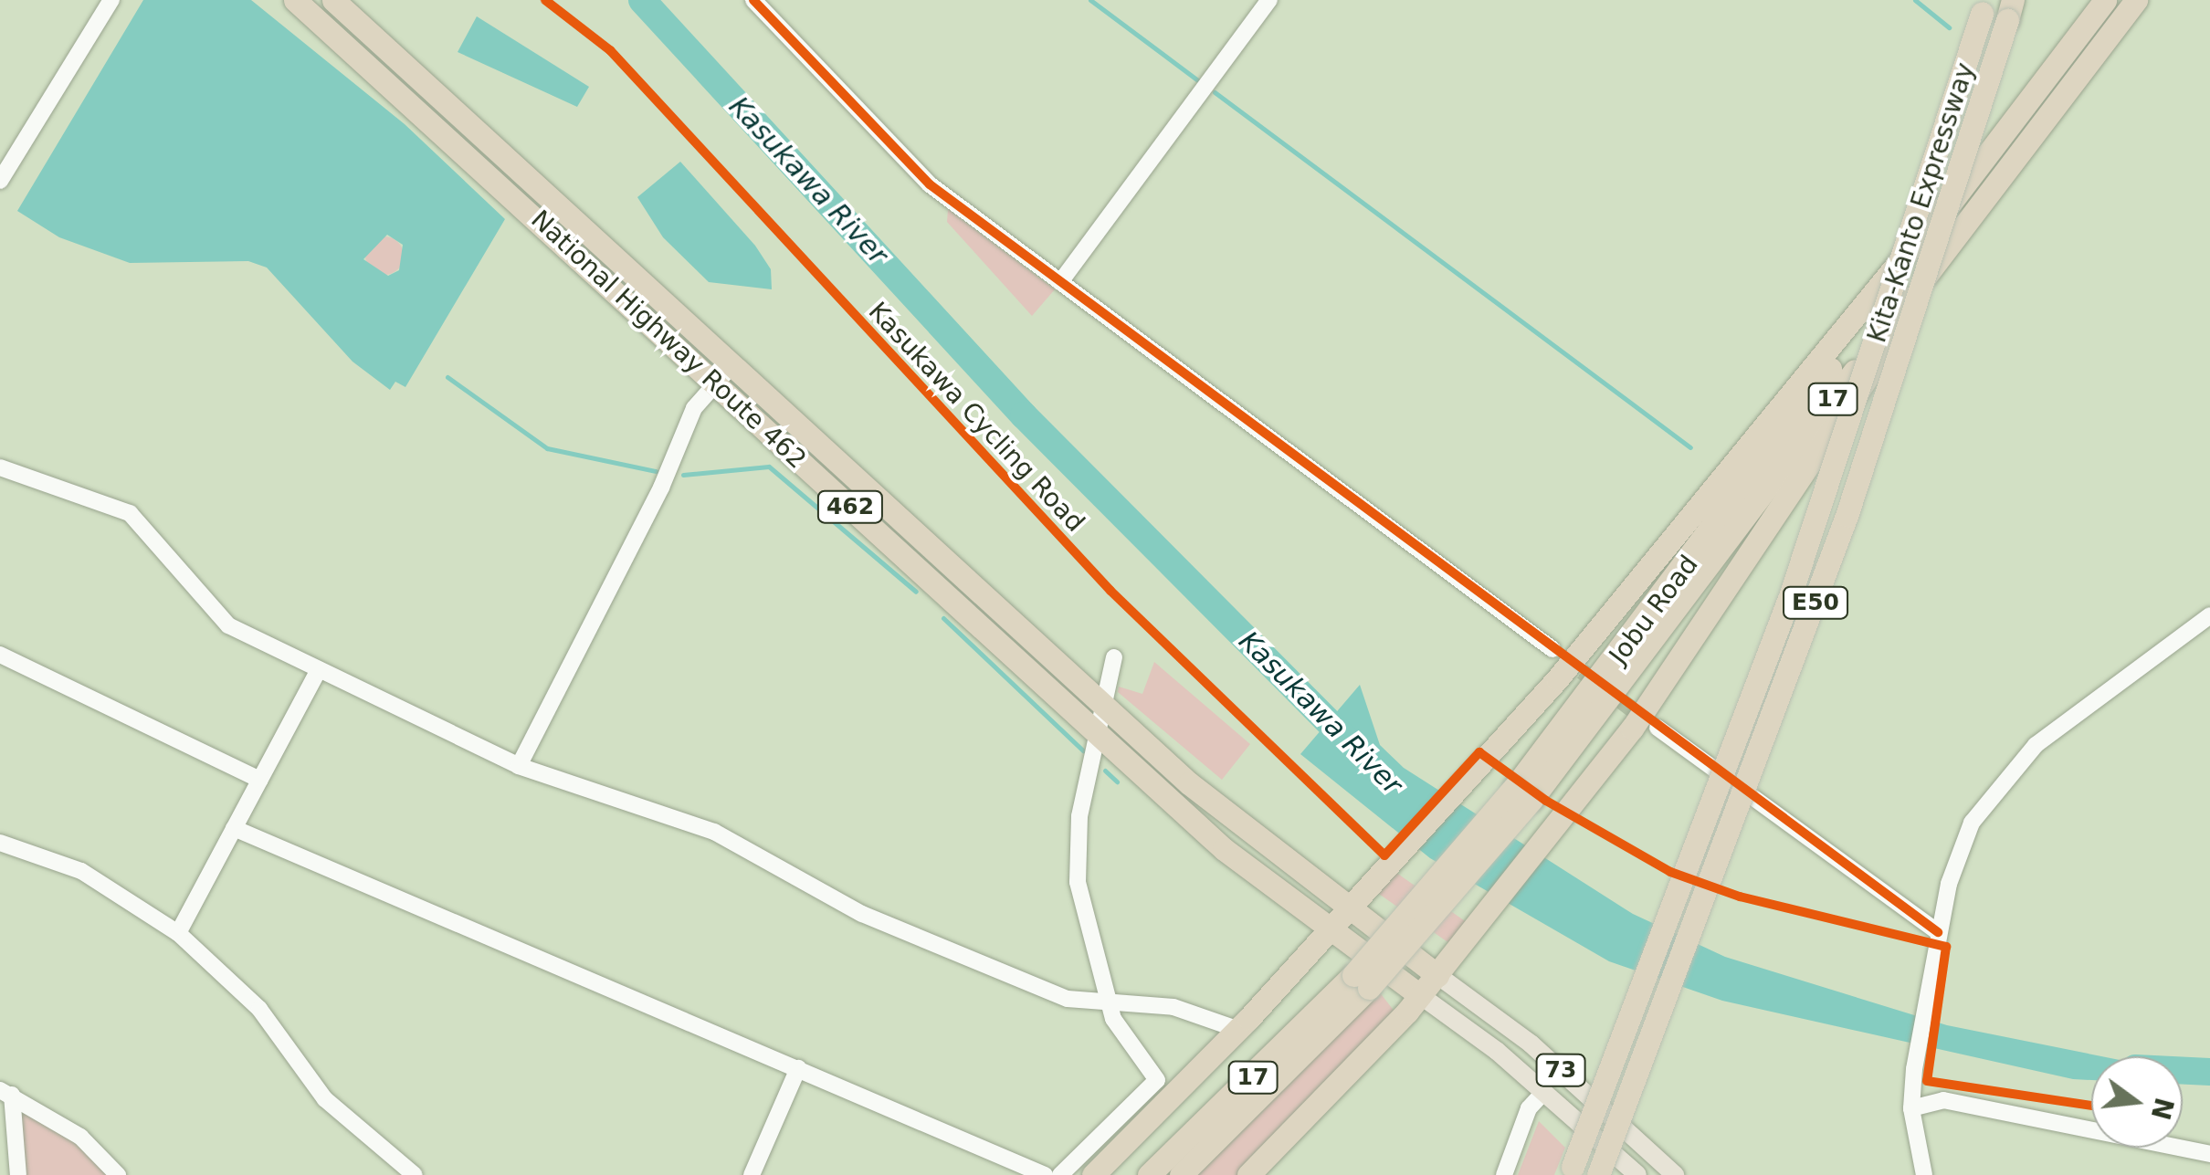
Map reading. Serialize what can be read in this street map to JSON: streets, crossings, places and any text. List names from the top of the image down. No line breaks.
{"streets":{"highway":["Kita-Kanto Expressway","National Highway Route 462","17","462","E50","Jobu Road"],"main road":["73"],"cycle path":["Kasukawa Cycling Road"]},"crossings":[["National Highway Route 462","73"]],"water":["Kasukawa River"],"north":"right"}
